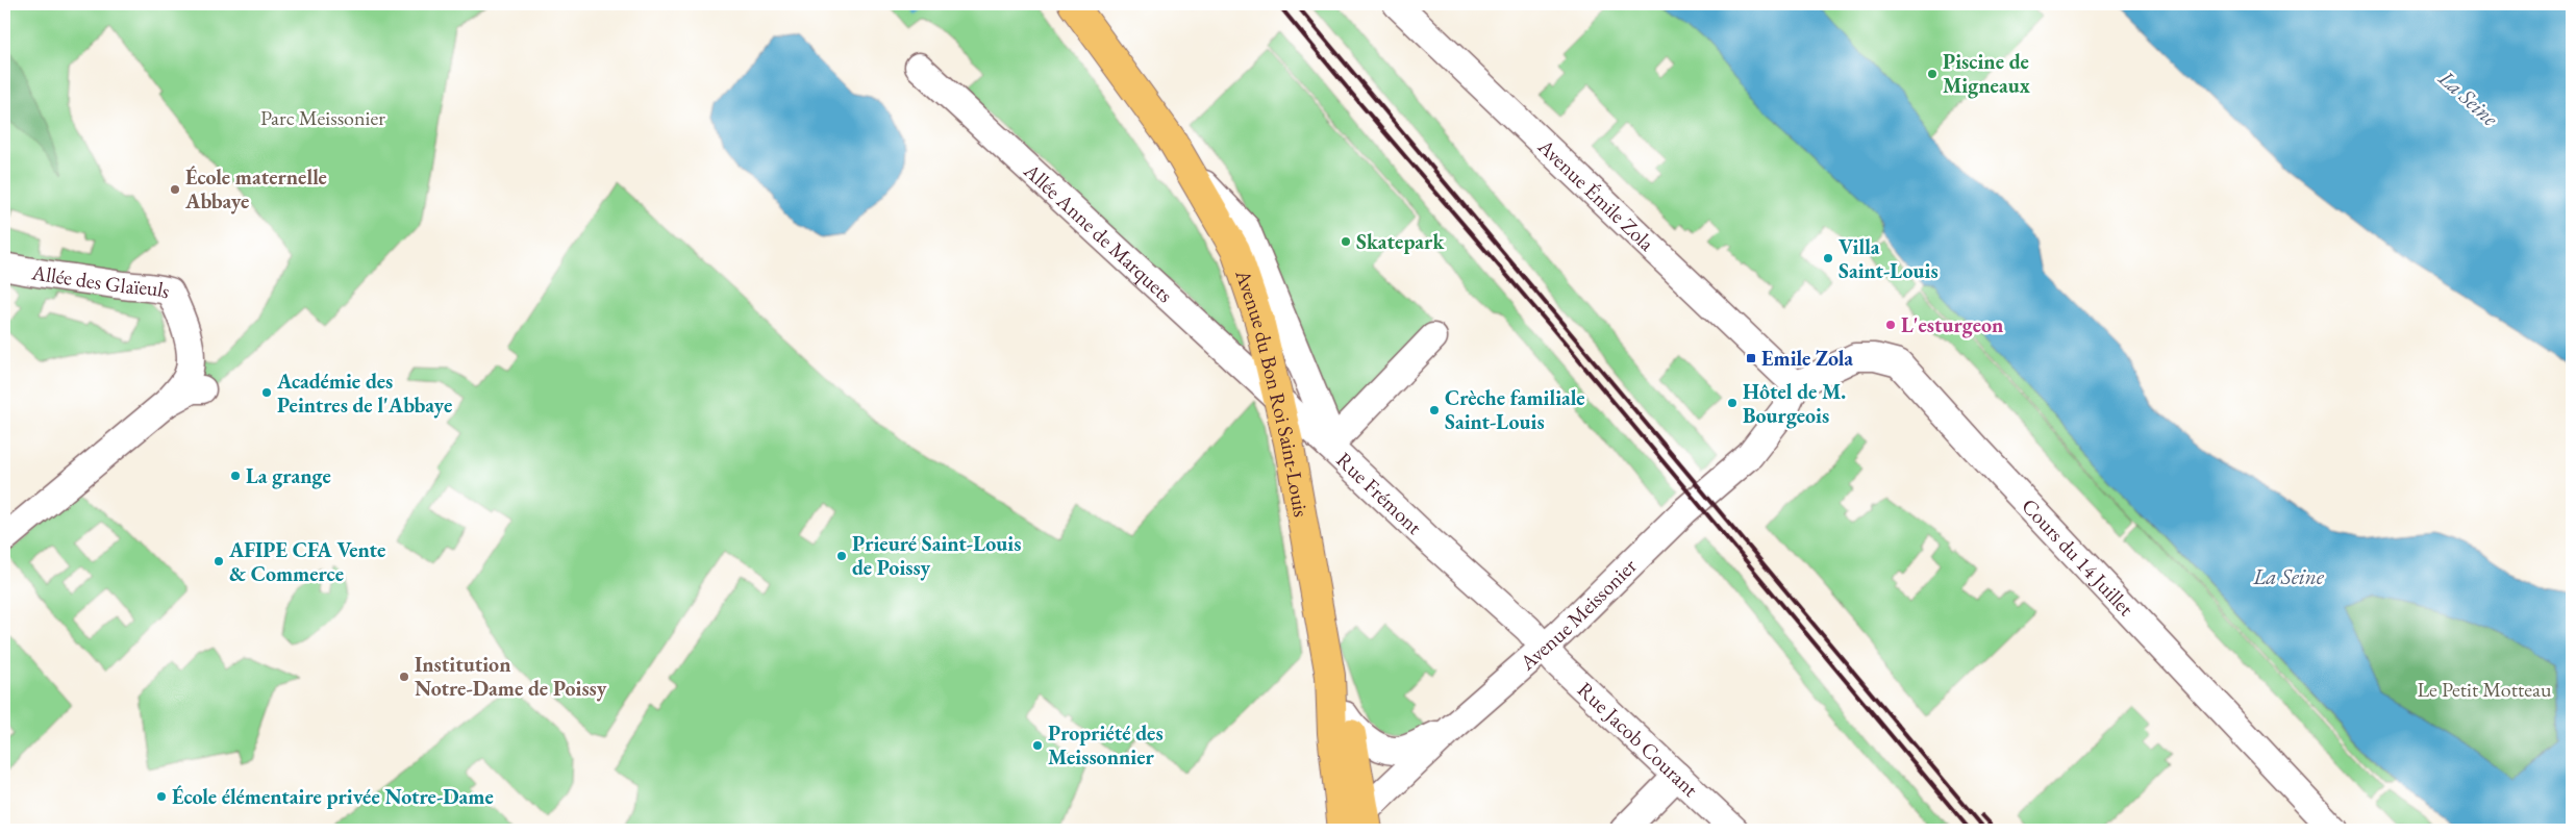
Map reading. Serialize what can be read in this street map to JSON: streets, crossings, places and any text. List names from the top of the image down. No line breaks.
{"streets":{"main road":["Avenue du Bon Roi Saint-Louis","Avenue Meissonier"],"street":["Avenue Émile Zola","Allée Anne de Marquets","Allée des Glaïeuls","Rue Frémont","Cours du 14 Juillet","Rue Jacob Courant"]},"crossings":[["Avenue Émile Zola","Cours du 14 Juillet"],["Avenue Émile Zola","Avenue Meissonier"],["Allée Anne de Marquets","Avenue du Bon Roi Saint-Louis"],["Allée Anne de Marquets","Rue Frémont"],["Avenue du Bon Roi Saint-Louis","Rue Frémont"],["Avenue du Bon Roi Saint-Louis","Avenue Meissonier"],["Rue Frémont","Avenue Meissonier"],["Rue Frémont","Rue Jacob Courant"],["Cours du 14 Juillet","Avenue Meissonier"],["Avenue Meissonier","Rue Jacob Courant"]],"water":["La Seine"],"parks":["Parc Meissonier","Le Petit Motteau"],"places":{"other":["Piscine de Migneaux","École maternelle Abbaye","Skatepark","Villa Saint-Louis","L'esturgeon","Académie des Peintres de l'Abbaye","Hôtel de M. Bourgeois","Crèche familiale Saint-Louis","La grange","Prieuré Saint-Louis de Poissy","AFIPE CFA Vente & Commerce","Institution Notre-Dame de Poissy","Propriété des Meissonnier","École élémentaire privée Notre-Dame"],"transit":["Emile Zola"]}}
